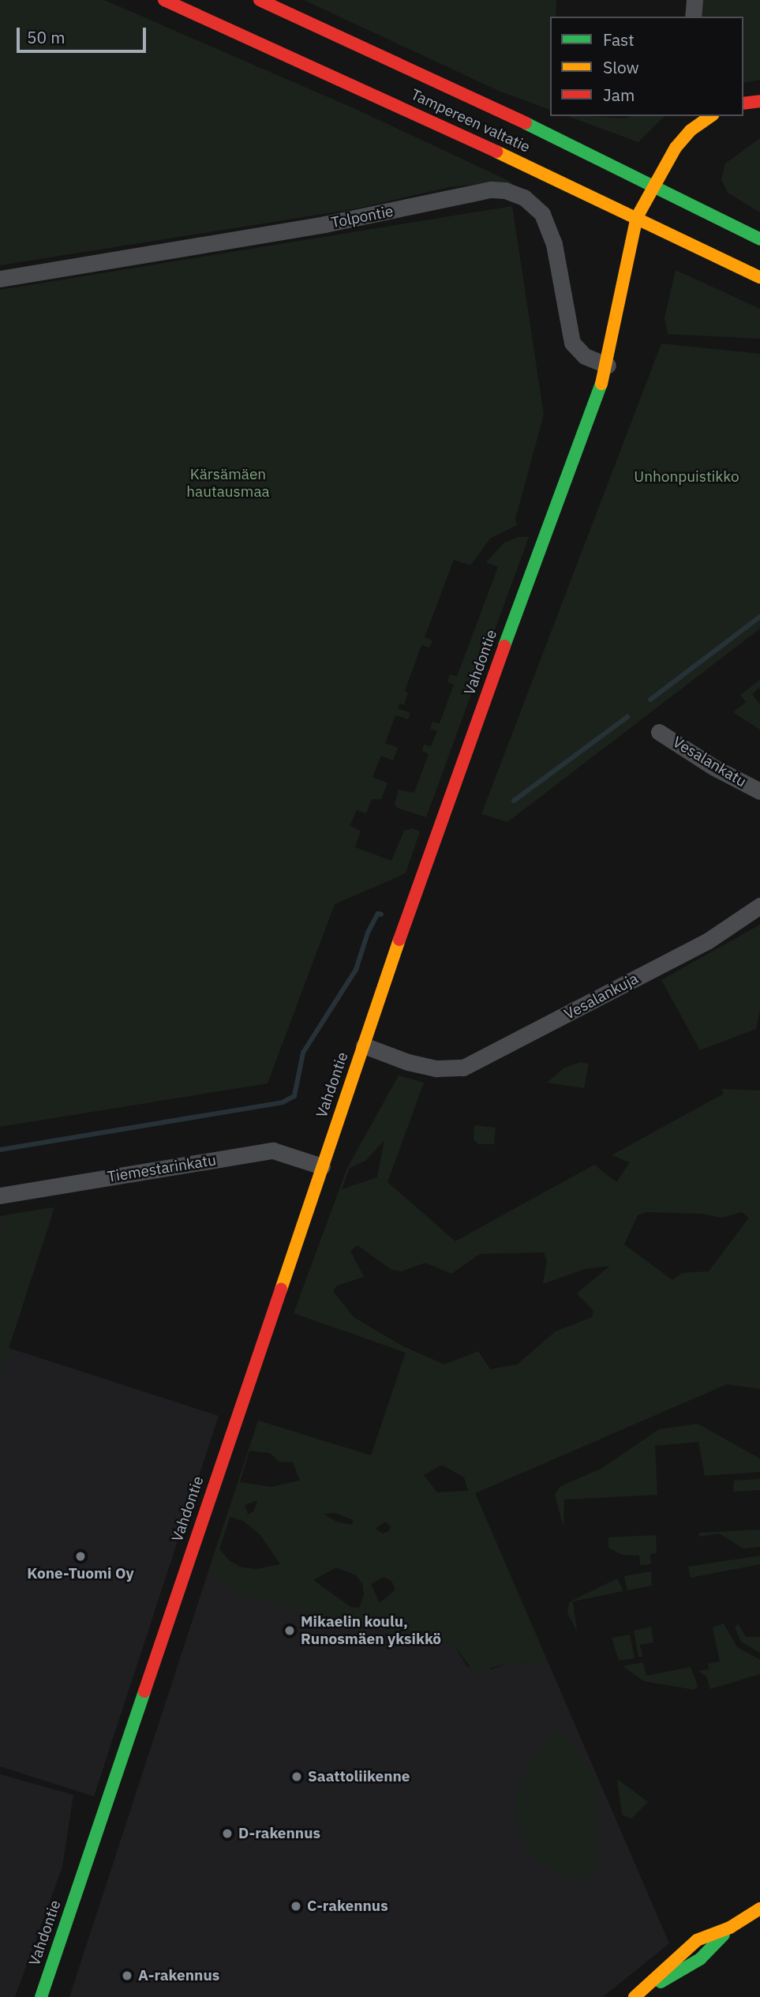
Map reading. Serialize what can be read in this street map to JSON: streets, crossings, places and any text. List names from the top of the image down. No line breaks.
{"streets":{"main road":["Tampereen valtatie","Vahdontie"],"street":["Tolpontie","Vesalankatu","Vesalankuja","Tiemestarinkatu"]},"crossings":[["Tampereen valtatie","Vahdontie"],["Tolpontie","Vahdontie"],["Vahdontie","Vesalankuja"],["Vahdontie","Tiemestarinkatu"]],"parks":["Kärsämäen hautausmaa","Unhonpuistikko"],"places":["Kone-Tuomi Oy","Mikaelin koulu, Runosmäen yksikkö","Saattoliikenne","D-rakennus","C-rakennus","A-rakennus"],"legend":["Fast","Slow","Jam"],"scale_bar":"50 m"}
